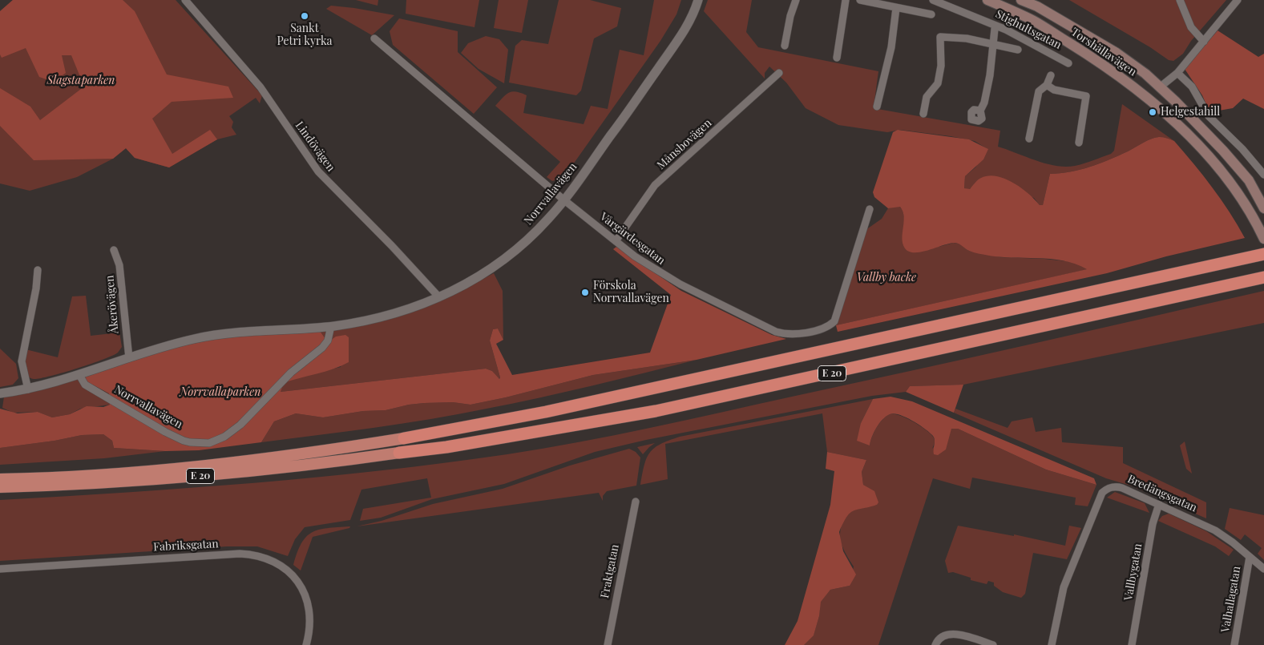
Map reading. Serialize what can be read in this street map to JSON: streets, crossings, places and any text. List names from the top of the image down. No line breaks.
{"streets":{"highway":["E 20"],"main road":["Torshällavägen"],"street":["Stighultsgatan","Månsbovägen","Lindövägen","Norrvallavägen","Vårgärdesgatan","Åkerövägen","Bredängsgatan","Fabriksgatan","Fraktgatan","Vallbygatan","Valhallagatan"]},"crossings":[["Månsbovägen","Vårgärdesgatan"],["Lindövägen","Norrvallavägen"],["Norrvallavägen","Vårgärdesgatan"],["Norrvallavägen","Åkerövägen"],["Bredängsgatan","Vallbygatan"],["Bredängsgatan","Valhallagatan"]],"parks":["Slagstaparken","Vallby backe","Norrvallaparken"],"places":["Sankt Petri kyrka","Helgestahill","Förskola Norrvallavägen"]}
